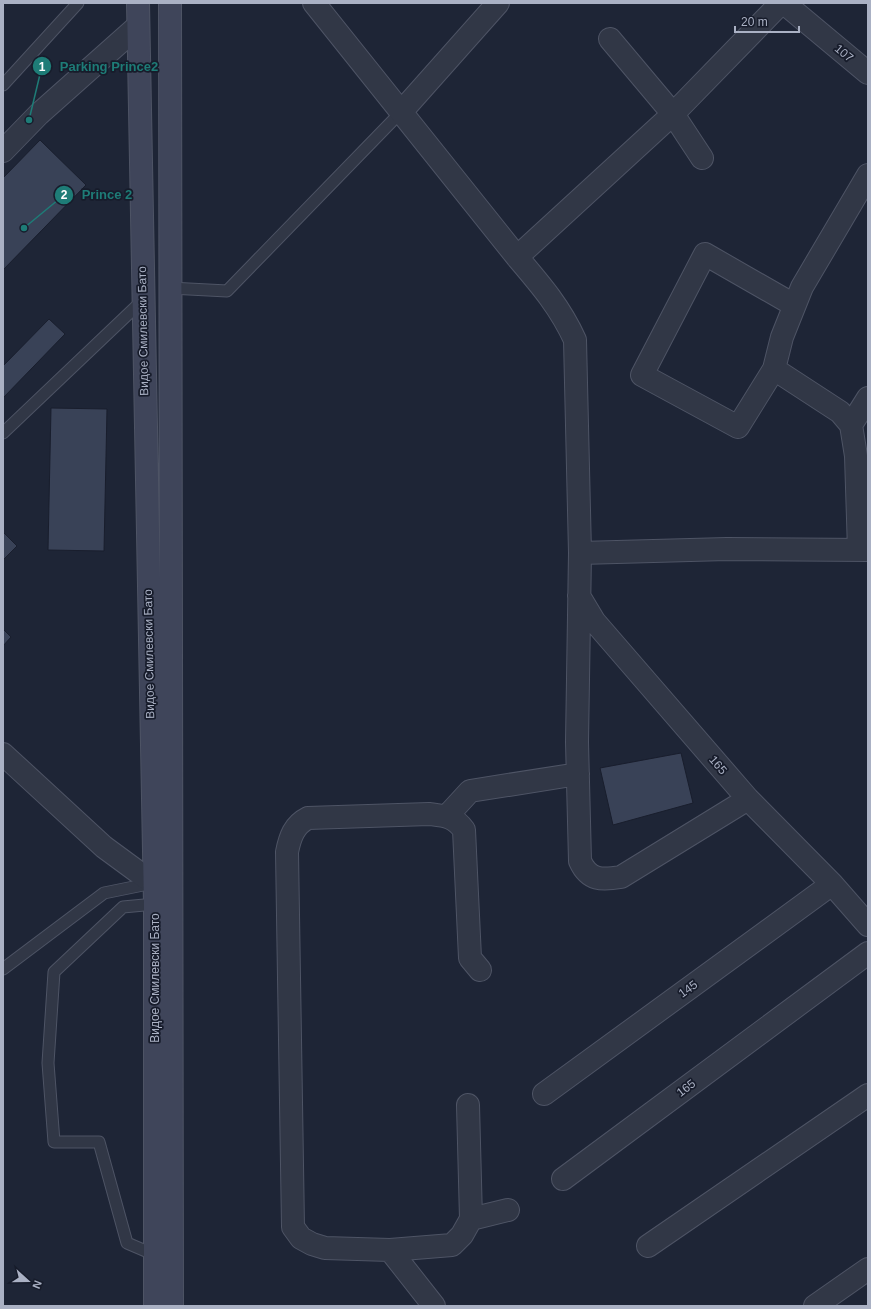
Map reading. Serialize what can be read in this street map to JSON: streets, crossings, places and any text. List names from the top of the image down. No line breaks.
{"streets":{"street":["107","Видое Смилевски Бато","165","145"]},"crossings":[["165","145"]],"places":["Parking Prince2","Prince 2"],"scale_bar":"20 m","north":"right"}
